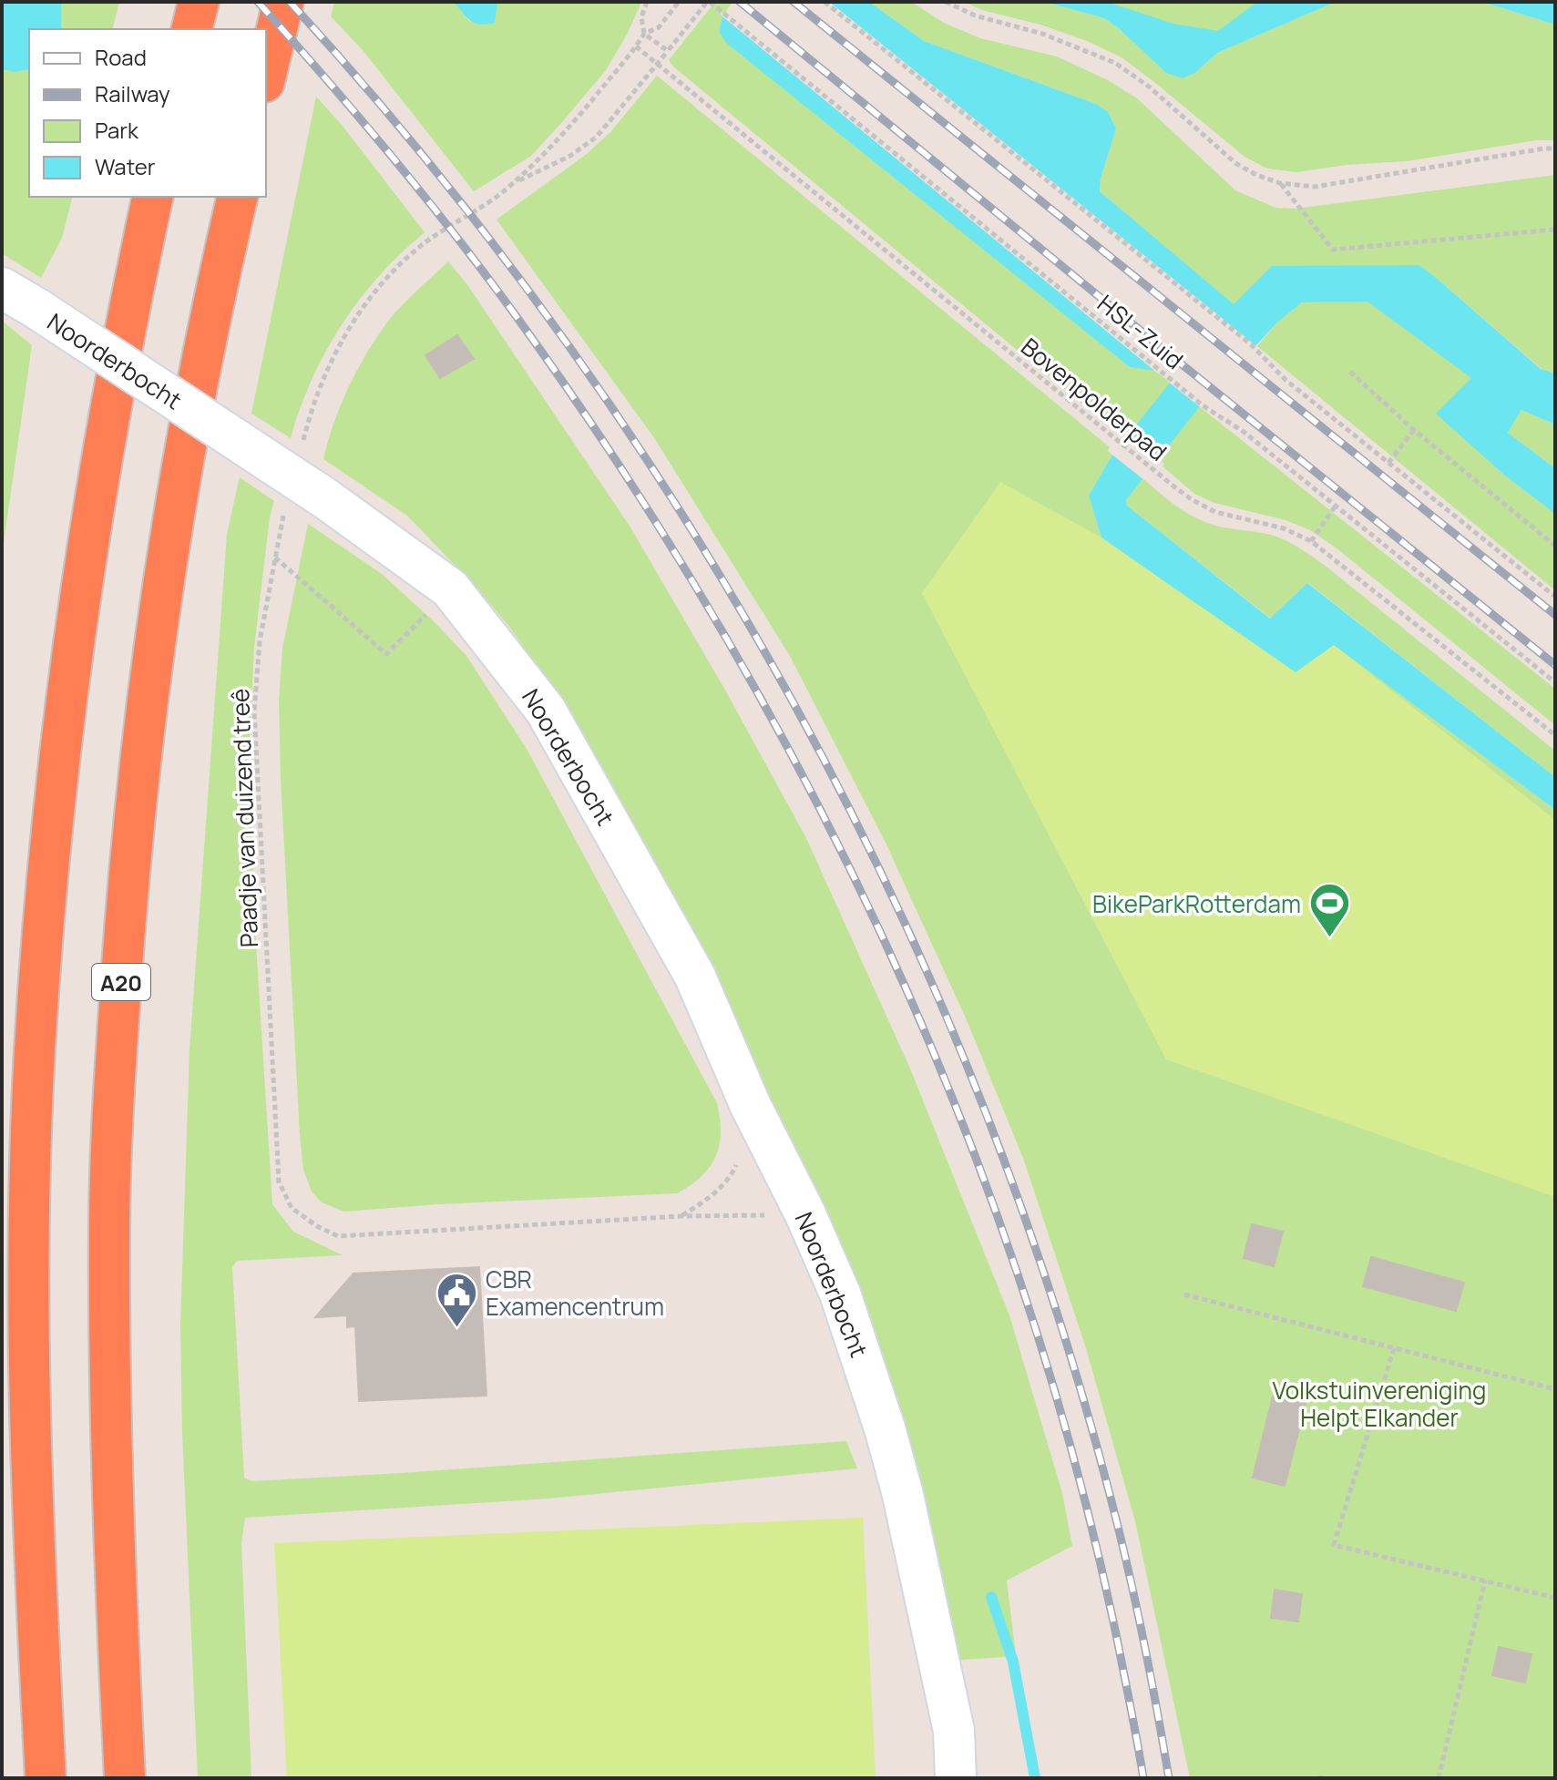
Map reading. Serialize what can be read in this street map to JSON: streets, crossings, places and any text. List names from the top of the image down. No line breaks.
{"streets":{"highway":["A20"],"street":["Noorderbocht"],"path":["HSL-Zuid","Bovenpolderpad","Paadje van duizend treê"]},"crossings":[["Noorderbocht","Paadje van duizend treê"]],"parks":["Volkstuinvereniging Helpt Elkander"],"places":{"sports":["BikeParkRotterdam"],"public building":["CBR Examencentrum"]},"legend":["Road","Railway","Park","Water"]}
